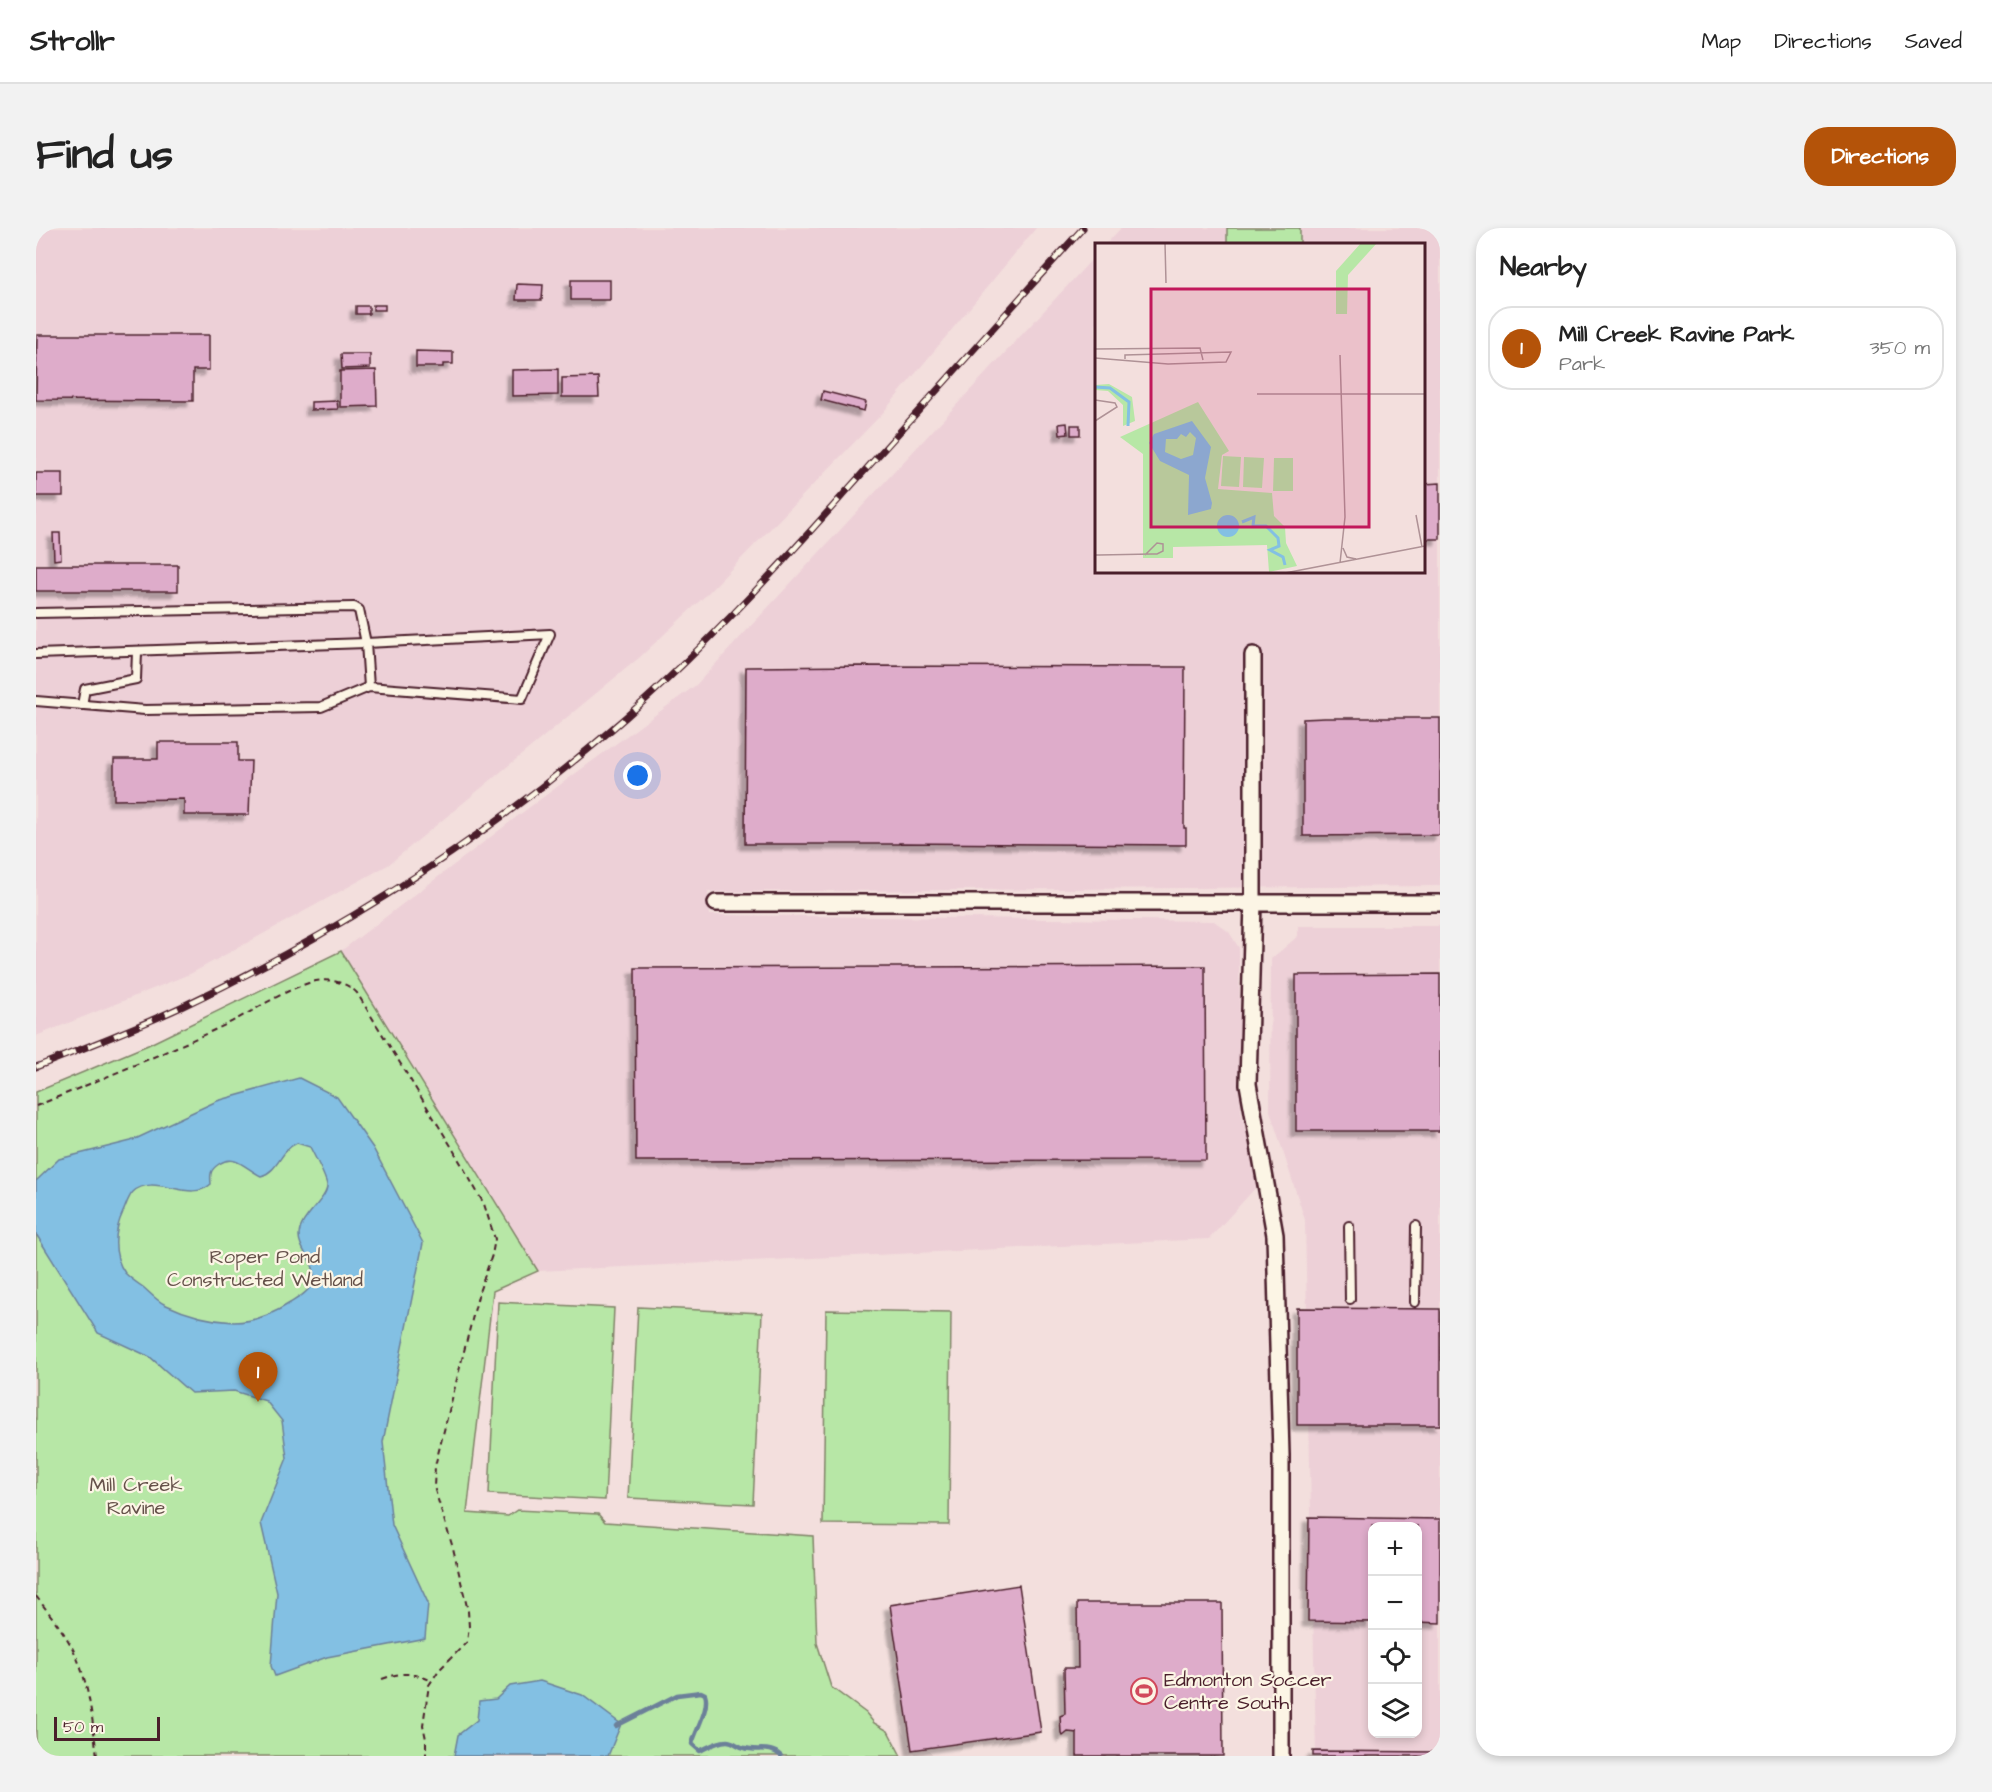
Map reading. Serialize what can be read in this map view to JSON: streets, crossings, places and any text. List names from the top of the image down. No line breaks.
{"parks":["Roper Pond Constructed Wetland","Mill Creek Ravine"],"places":{"sports":["Edmonton Soccer Centre South"]},"scale_bar":"50 m","page":{"header":"Strollr","nav":["Map","Directions","Saved"],"title":"Find us","buttons":"Directions","heading":"Nearby","list":[{"mark":"1","name":"Mill Creek Ravine Park","note":"Park","value":"350 m"}],"pins":"1","map_buttons":["+","−"],"scale":"50 m"}}
